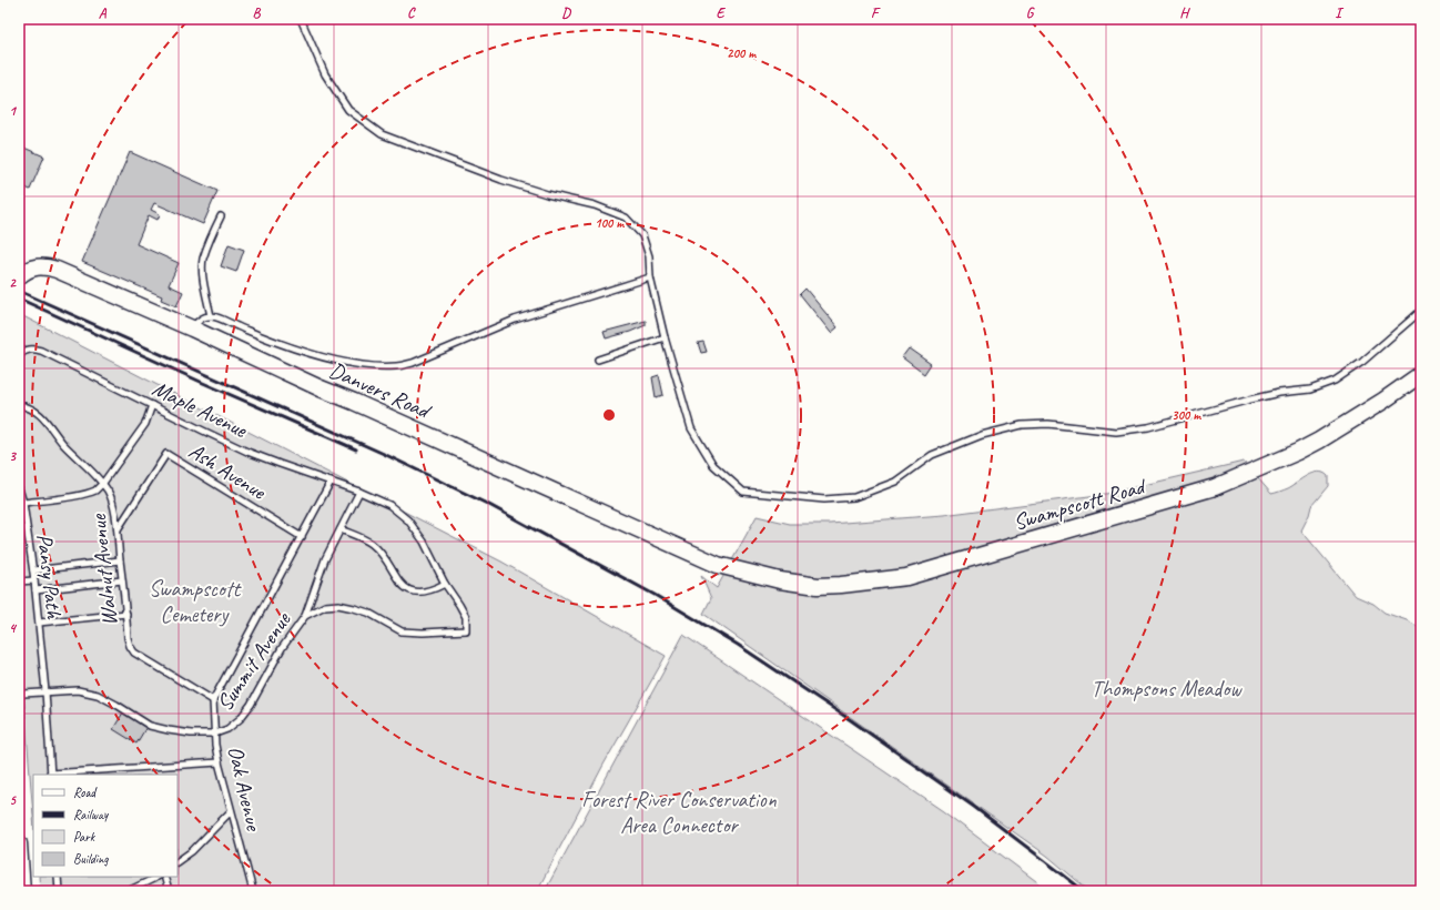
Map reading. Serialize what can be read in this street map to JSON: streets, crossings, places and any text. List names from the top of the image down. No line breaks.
{"streets":{"street":["Danvers Road","Swampscott Road"],"lane":["Maple Avenue","Ash Avenue","Walnut Avenue","Pansy Path","Summit Avenue","Oak Avenue"]},"crossings":[["Danvers Road","Swampscott Road"],["Maple Avenue","Summit Avenue"],["Ash Avenue","Walnut Avenue"],["Walnut Avenue","Oak Avenue"],["Pansy Path","Summit Avenue"],["Summit Avenue","Oak Avenue"]],"parks":["Swampscott Cemetery","Thompsons Meadow","Forest River Conservation Area Connector"],"legend":["Road","Railway","Park","Building"],"grid":{"columns":["A","B","C","D","E","F","G","H","I"],"rows":["1","2","3","4","5"]},"rings":["200 m","100 m","300 m"]}
